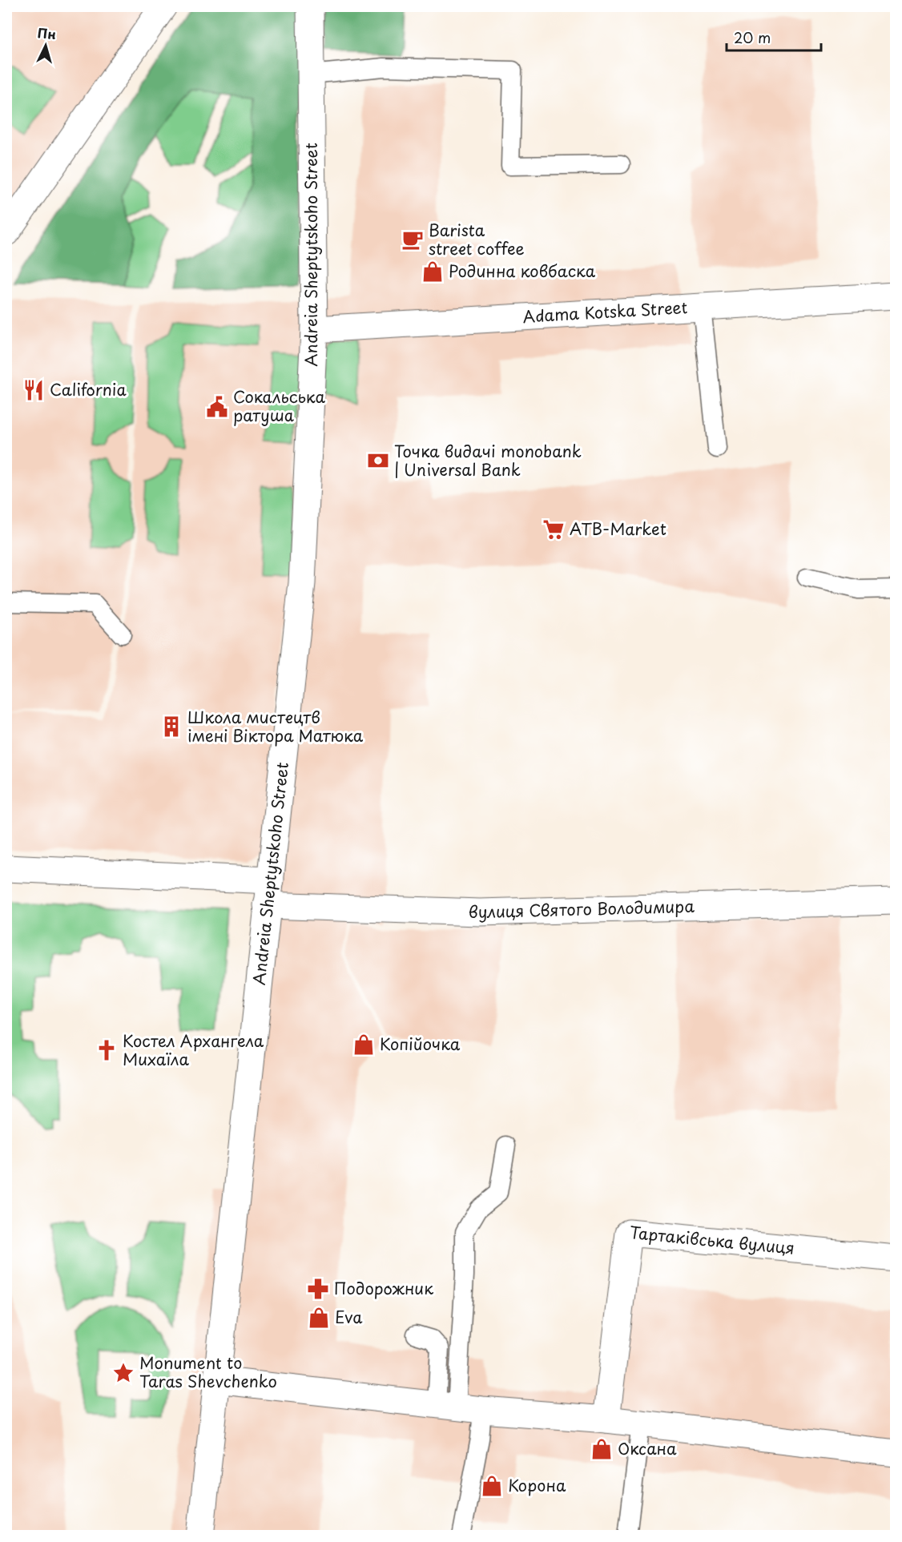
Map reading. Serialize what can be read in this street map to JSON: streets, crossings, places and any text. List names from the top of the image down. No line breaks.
{"streets":{"street":["Andreia Sheptytskoho Street","Adama Kotska Street","вулиця Святого Володимира","Тартаківська вулиця"]},"crossings":[["Andreia Sheptytskoho Street","Adama Kotska Street"],["Andreia Sheptytskoho Street","вулиця Святого Володимира"]],"places":{"cafe":["Barista street coffee"],"shop":["Родинна ковбаска","Копійочка","Eva","Оксана","Корона"],"restaurant":["California"],"public building":["Сокальська ратуша"],"bank":["Точка видачі monobank | Universal Bank"],"supermarket":["ATB-Market"],"building":["Школа мистецтв імені Віктора Матюка"],"church":["Костел Архангела Михаїла"],"pharmacy":["Подорожник"],"place":["Monument to Taras Shevchenko"]},"scale_bar":"20 m","north":"top"}
